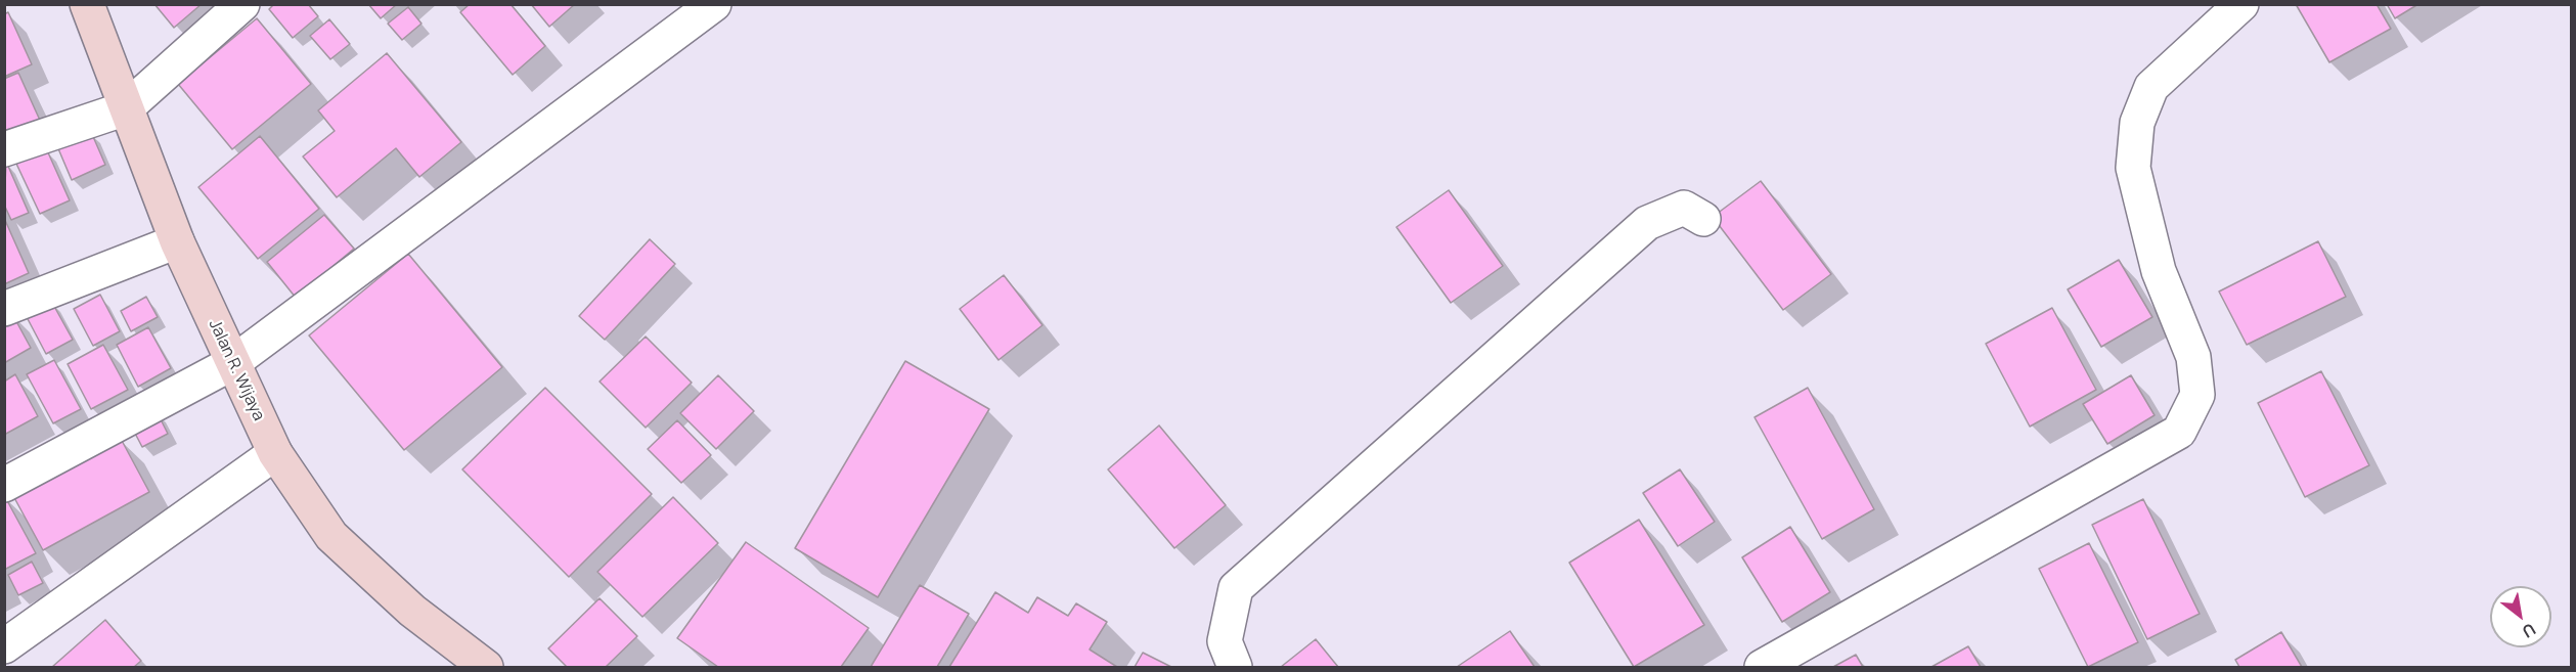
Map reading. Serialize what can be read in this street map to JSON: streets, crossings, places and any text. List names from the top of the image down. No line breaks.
{"streets":{"street":["Jalan R. Wijaya"]},"north":"bottom right"}
